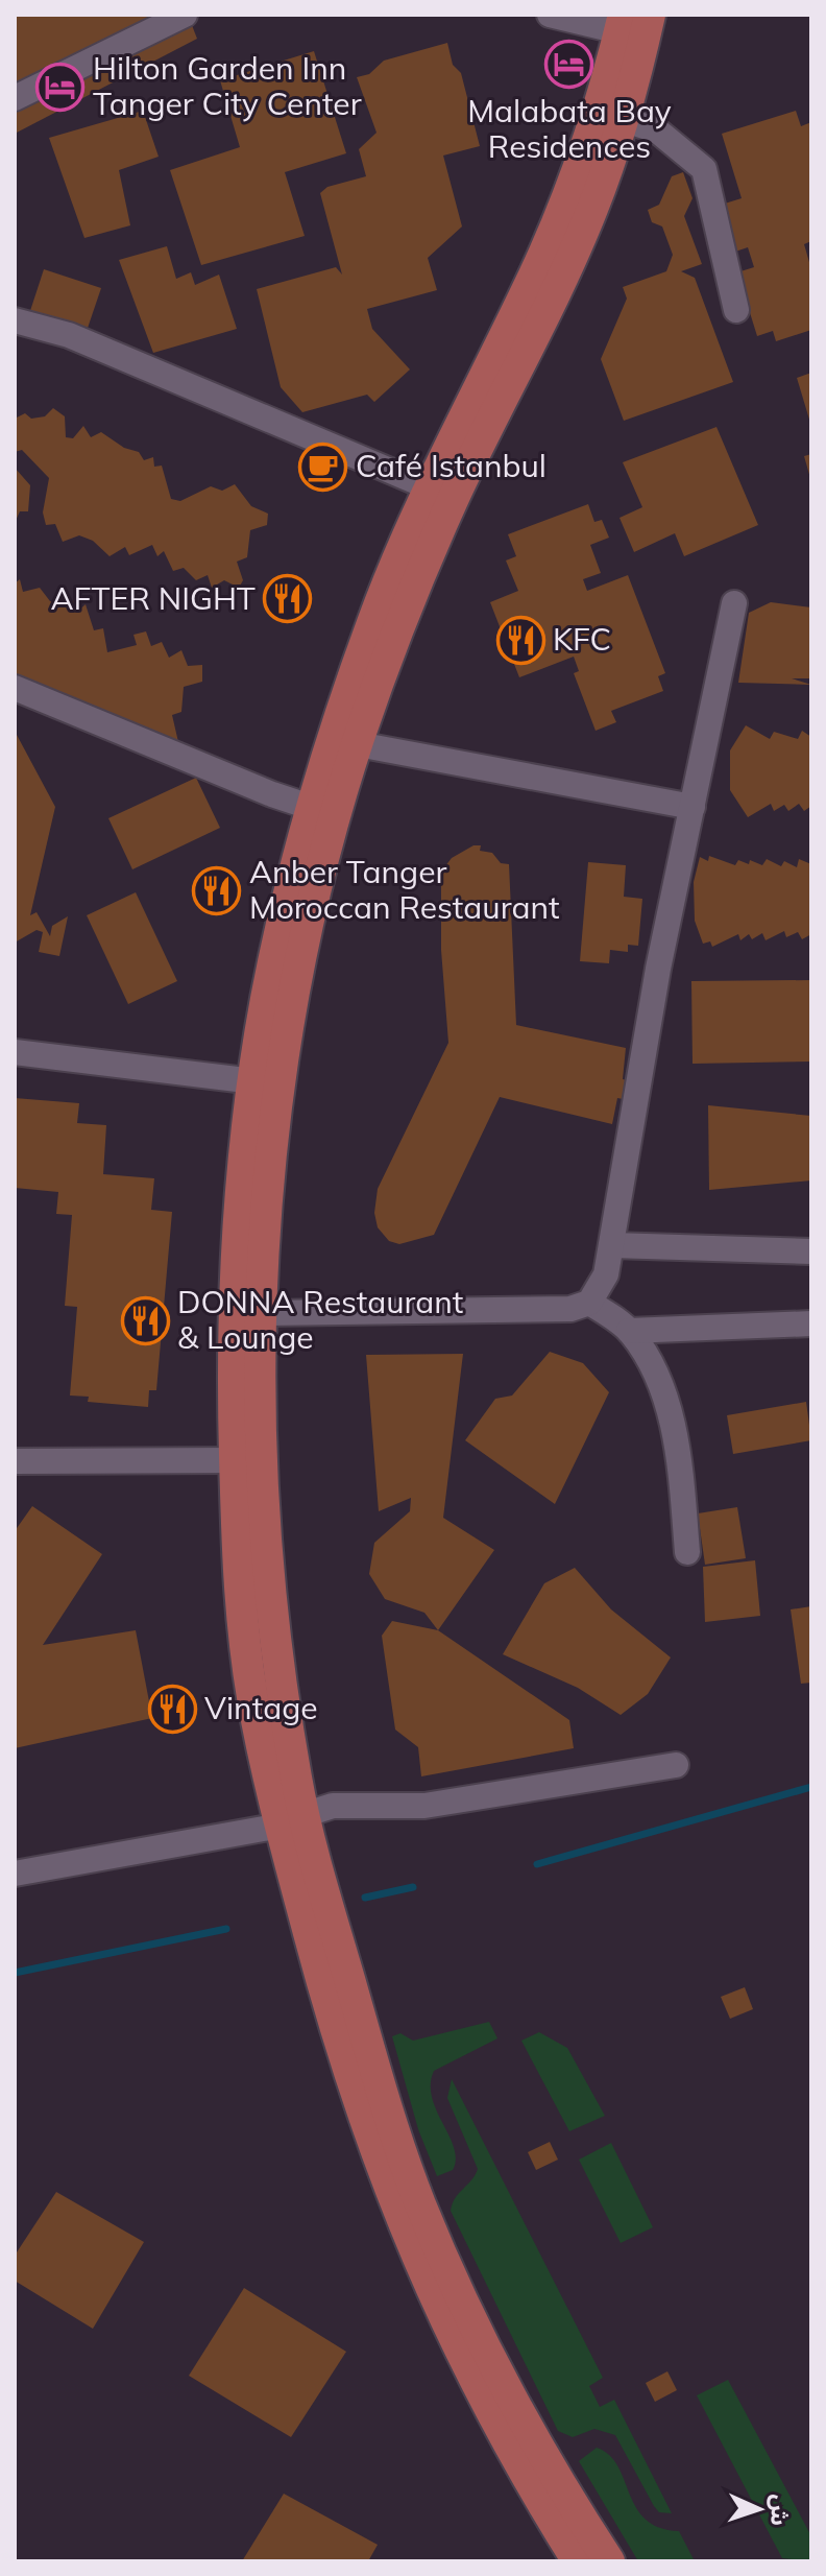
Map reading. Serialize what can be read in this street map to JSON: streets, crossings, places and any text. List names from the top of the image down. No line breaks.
{"places":{"hotel":["Malabata Bay Residences","Hilton Garden Inn Tanger City Center"],"cafe":["Café Istanbul"],"restaurant":["AFTER NIGHT","KFC","Anber Tanger Moroccan Restaurant","DONNA Restaurant & Lounge","Vintage"]},"north":"right"}
